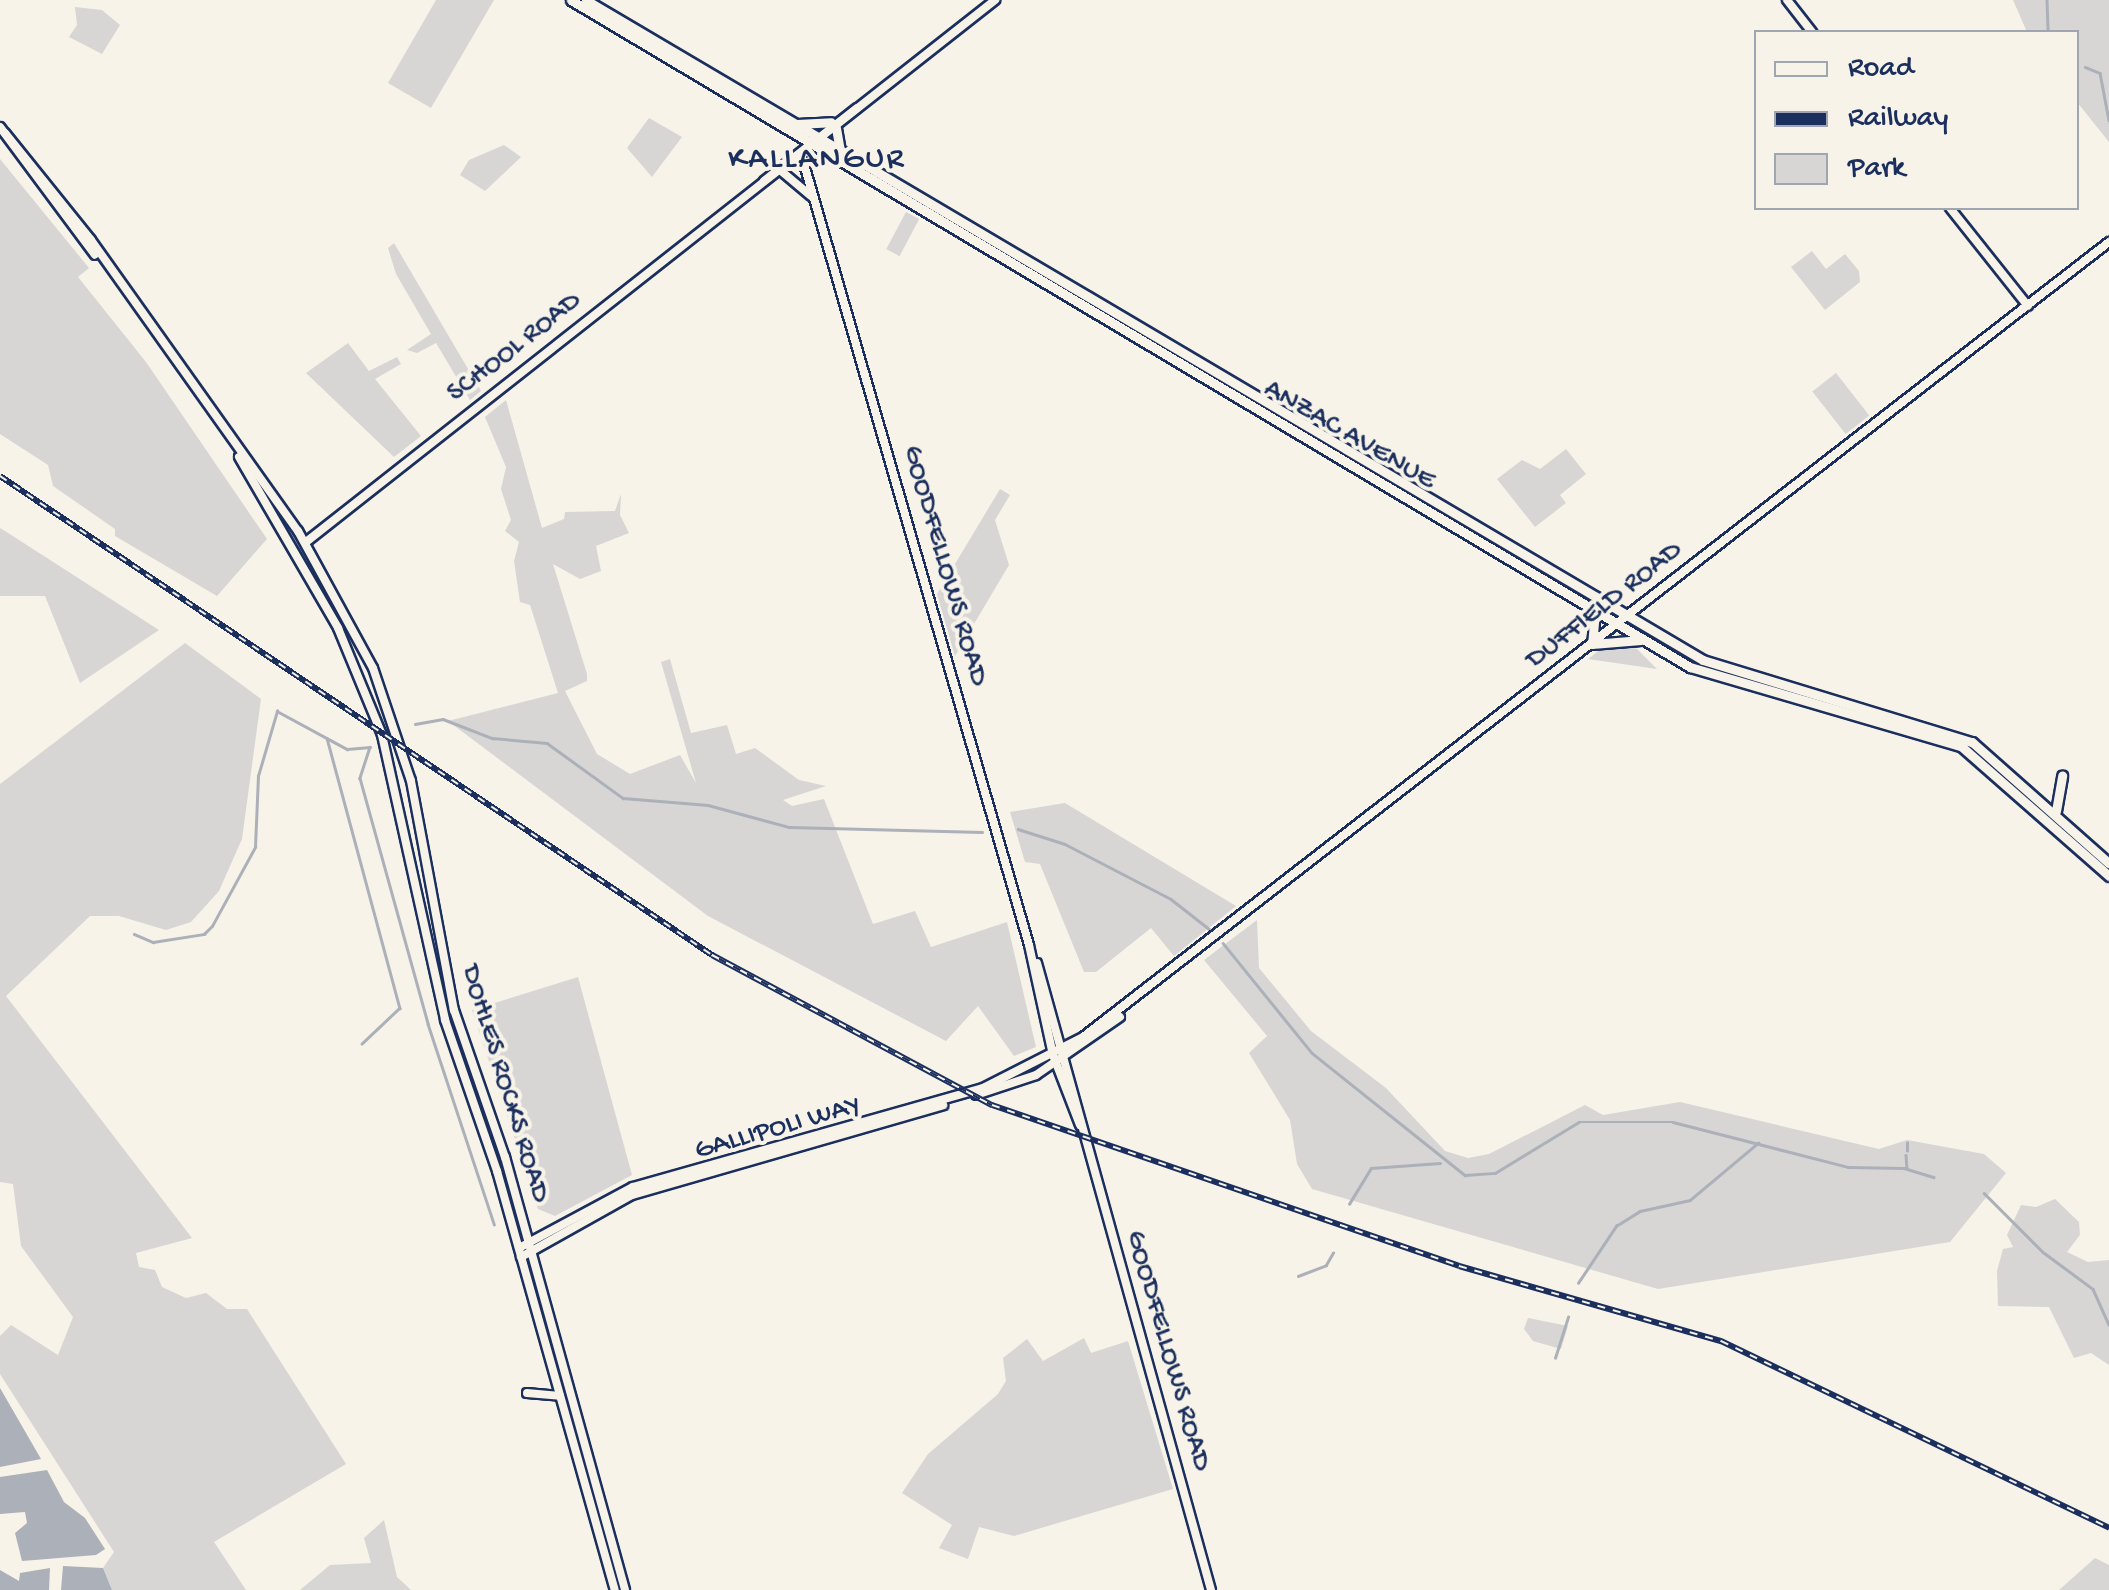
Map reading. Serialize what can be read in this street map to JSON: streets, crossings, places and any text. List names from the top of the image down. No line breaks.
{"streets":{"highway":["ANZAC AVENUE"],"street":["SCHOOL ROAD","GOODFELLOWS ROAD","DUFFIELD ROAD","DOHLES ROCKS ROAD","GALLIPOLI WAY"]},"crossings":[["SCHOOL ROAD","ANZAC AVENUE"],["SCHOOL ROAD","GOODFELLOWS ROAD"],["SCHOOL ROAD","DOHLES ROCKS ROAD"],["ANZAC AVENUE","DUFFIELD ROAD"],["GOODFELLOWS ROAD","DUFFIELD ROAD"],["GOODFELLOWS ROAD","GALLIPOLI WAY"],["DUFFIELD ROAD","GALLIPOLI WAY"],["DOHLES ROCKS ROAD","GALLIPOLI WAY"]],"districts":["KALLANGUR"],"legend":["Road","Railway","Park"]}
